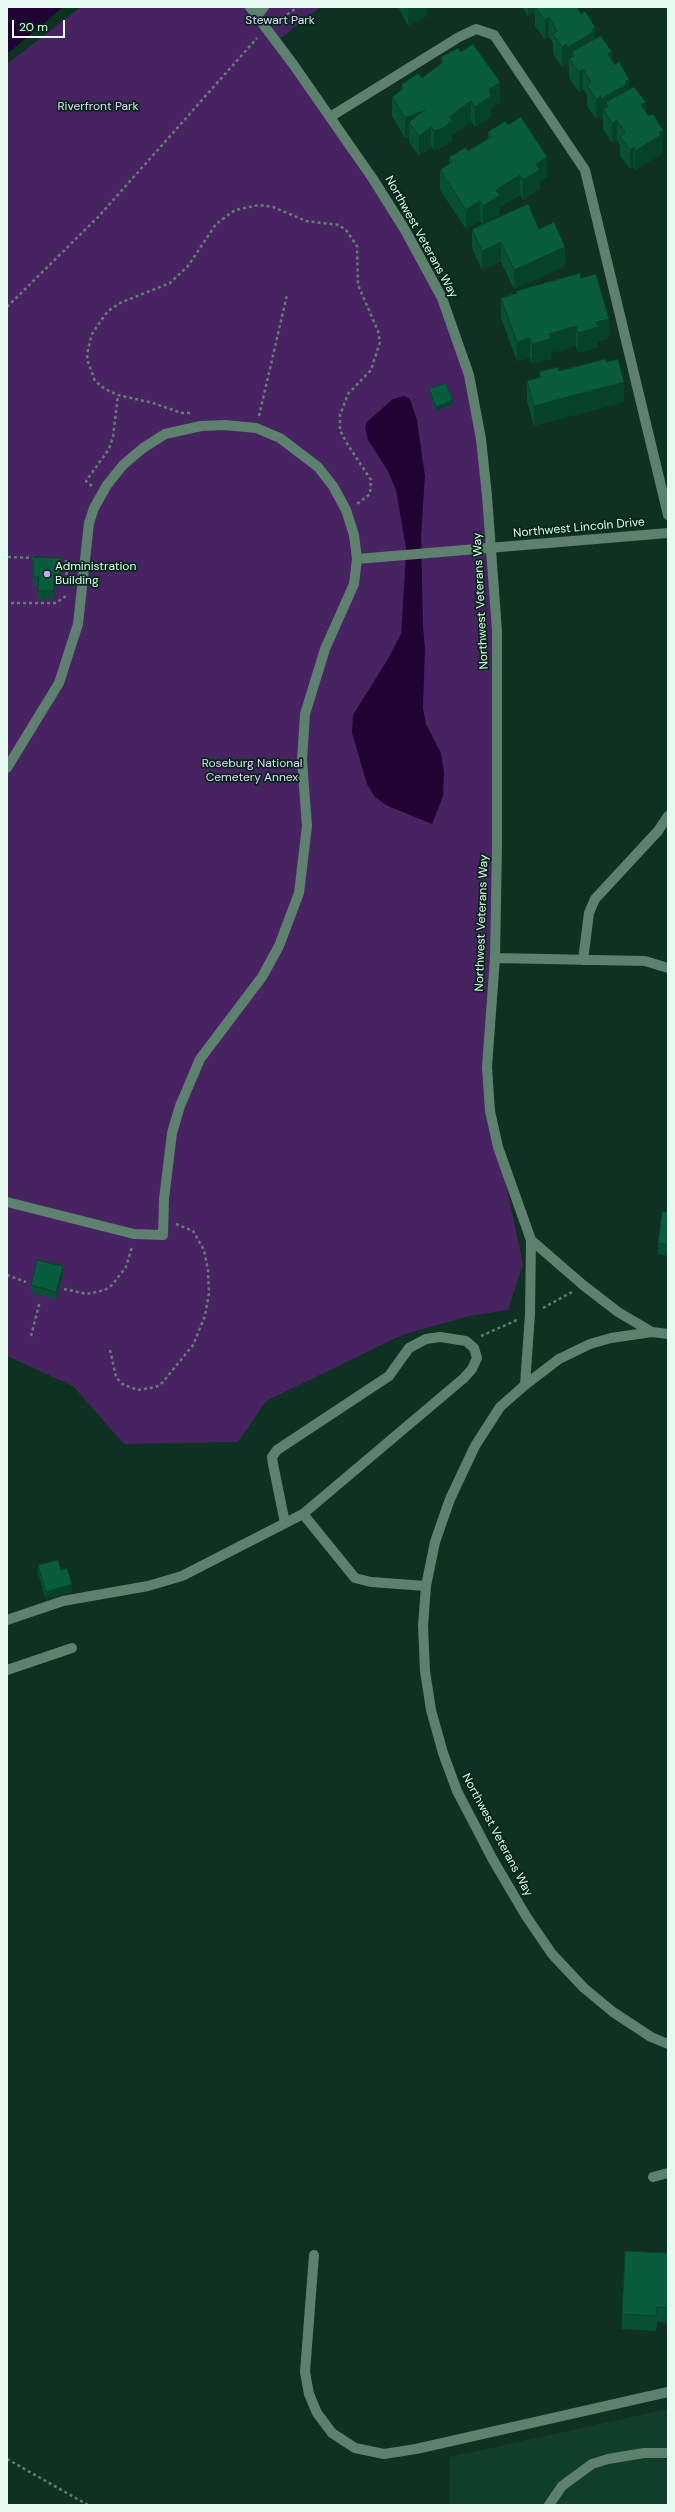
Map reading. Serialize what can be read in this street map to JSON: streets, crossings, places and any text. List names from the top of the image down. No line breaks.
{"streets":{"street":["Northwest Veterans Way","Northwest Lincoln Drive"]},"crossings":[["Northwest Veterans Way","Northwest Lincoln Drive"]],"parks":["Stewart Park","Riverfront Park","Roseburg National Cemetery Annex"],"places":["Administration Building"],"scale_bar":"20 m"}
